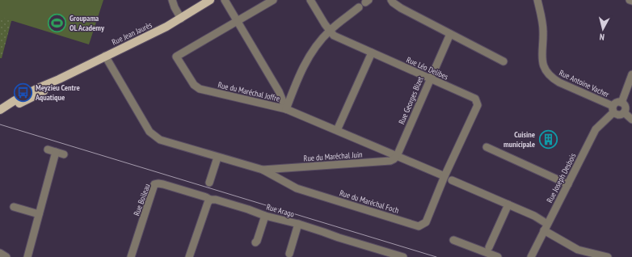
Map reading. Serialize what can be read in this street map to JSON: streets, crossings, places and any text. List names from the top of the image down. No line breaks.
{"streets":{"main road":["Rue Jean Jaurès"],"street":["Rue Léo Delibes","Rue Antoine Vacher","Rue du Maréchal Joffre","Rue Georges Bizet","Rue du Maréchal Juin","Rue Joseph Desbois","Rue Boileau","Rue du Maréchal Foch","Rue Arago"]},"crossings":[["Rue Jean Jaurès","Rue du Maréchal Juin"],["Rue Léo Delibes","Rue Georges Bizet"],["Rue Léo Delibes","Rue du Maréchal Foch"],["Rue Antoine Vacher","Rue Joseph Desbois"],["Rue du Maréchal Joffre","Rue Georges Bizet"],["Rue du Maréchal Joffre","Rue du Maréchal Juin"],["Rue Georges Bizet","Rue du Maréchal Juin"],["Rue du Maréchal Juin","Rue du Maréchal Foch"],["Rue Boileau","Rue Arago"]],"places":{"sports":["Groupama OL Academy"],"bus stop":["Meyzieu Centre Aquatique"],"building":["Cuisine municipale"]},"north":"bottom"}
